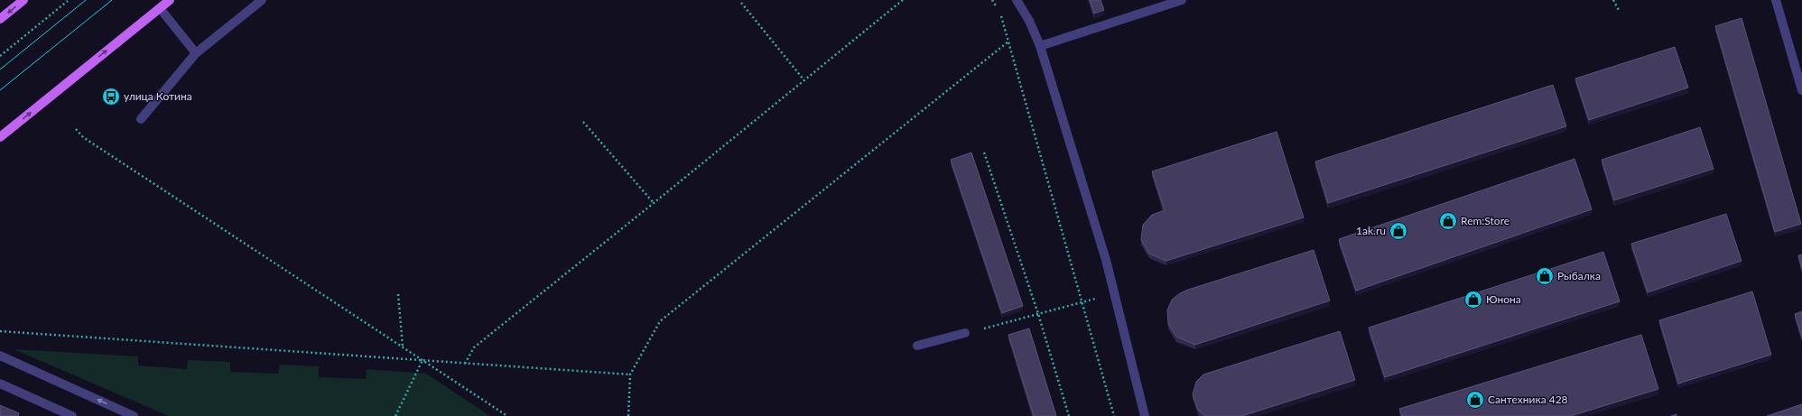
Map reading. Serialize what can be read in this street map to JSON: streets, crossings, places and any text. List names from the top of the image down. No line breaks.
{"places":{"bus stop":["улица Котина"],"shop":["Rem:Store","1ak.ru","Рыбалка","Юнона","Сантехника 428"]}}
